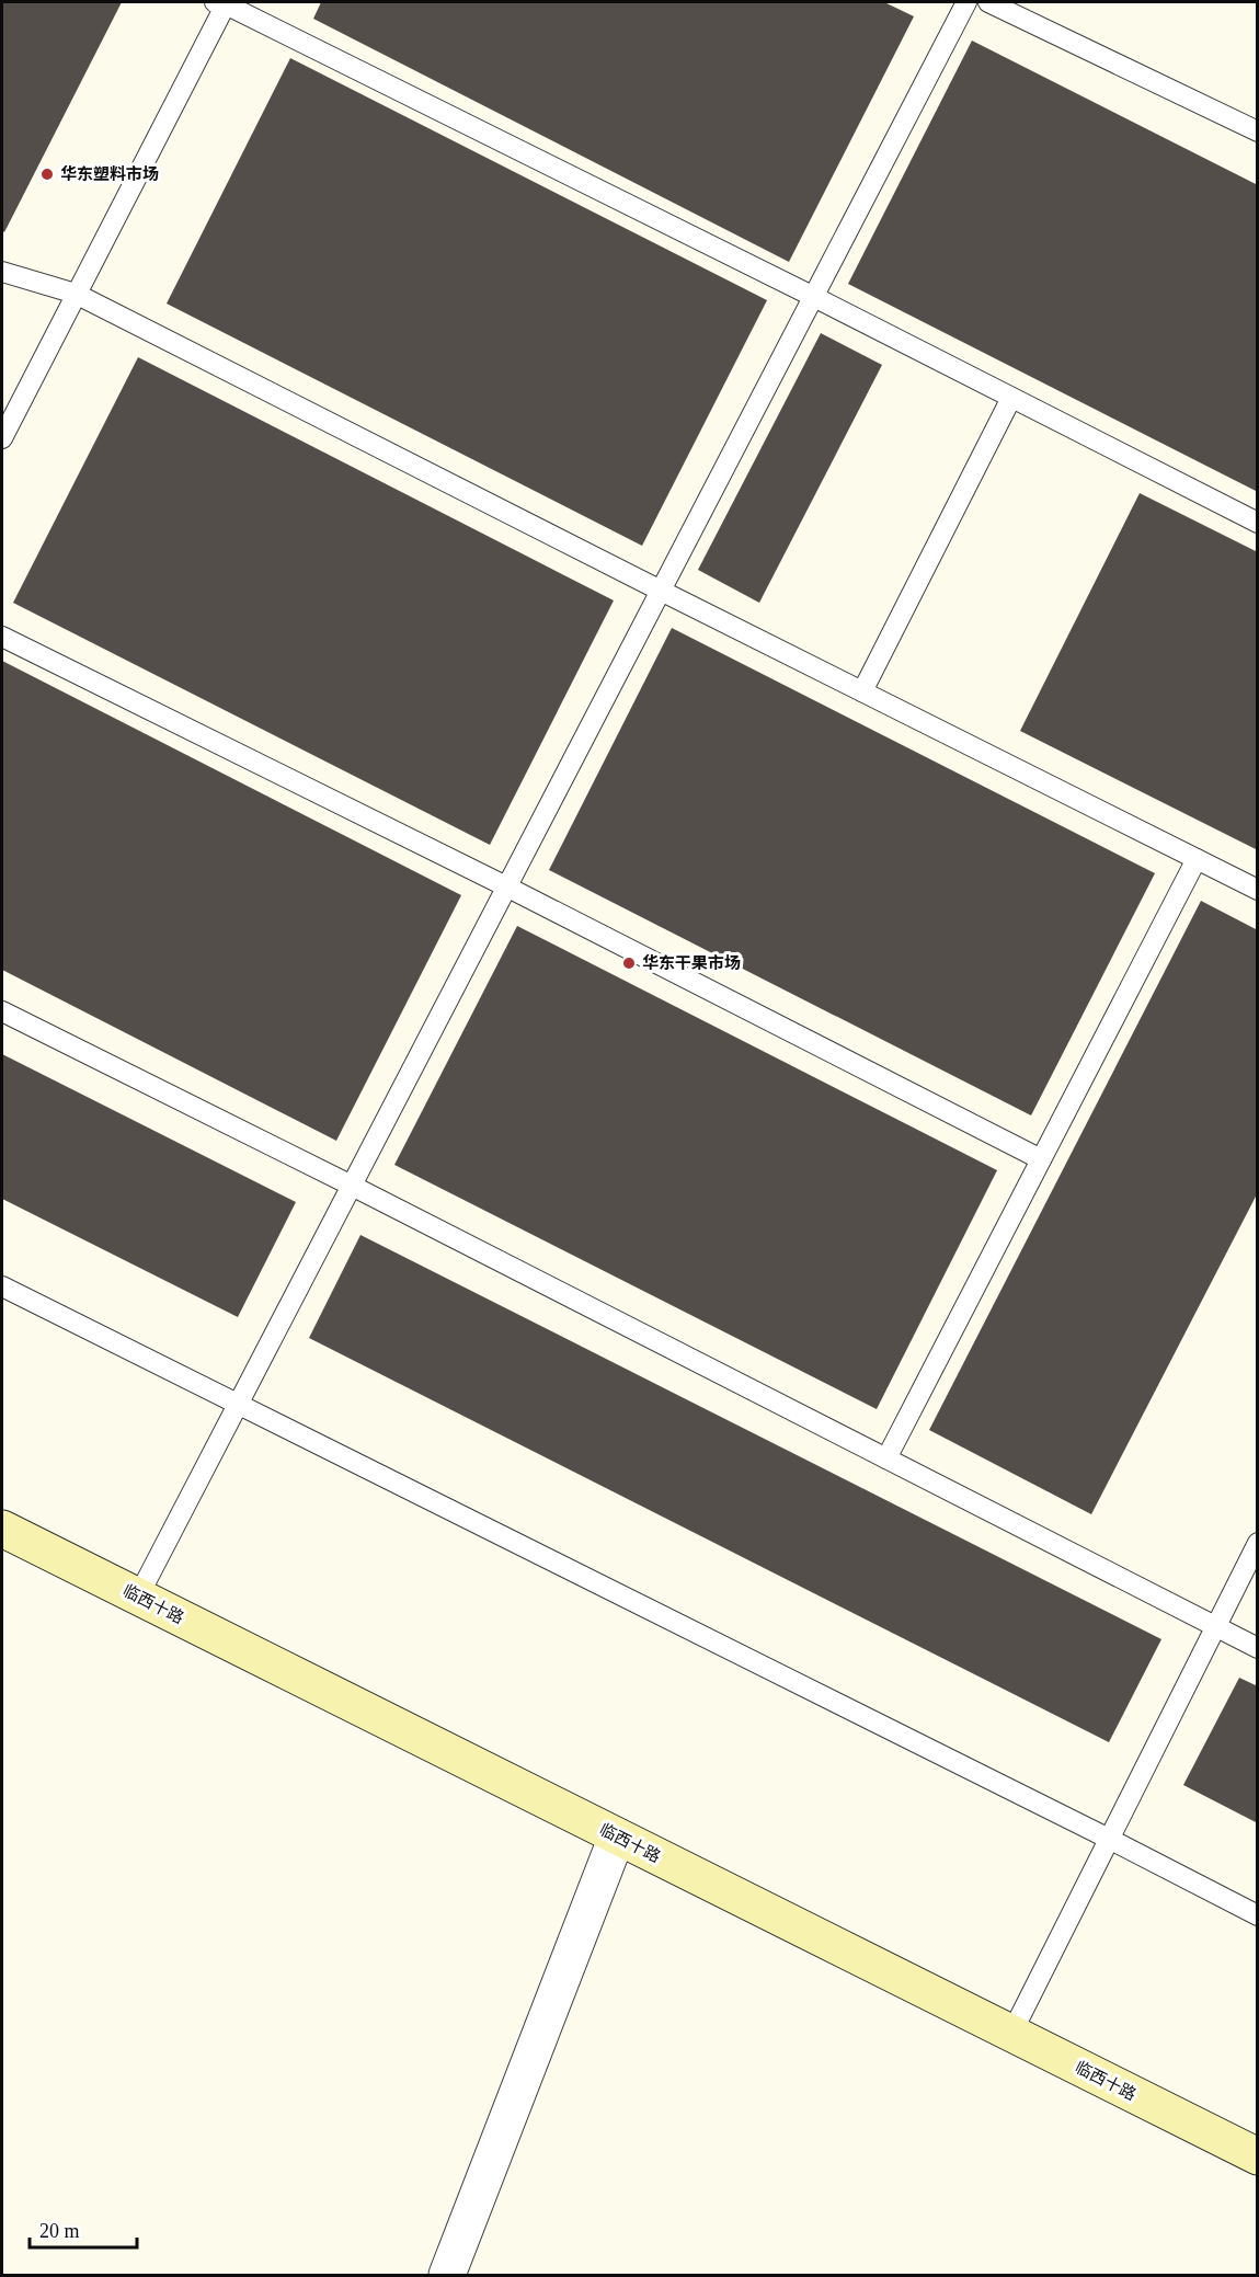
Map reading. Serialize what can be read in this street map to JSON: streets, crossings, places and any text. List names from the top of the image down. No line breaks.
{"streets":{"main road":["临西十路"]},"places":["华东塑料市场","华东干果市场"],"scale_bar":"20 m"}
